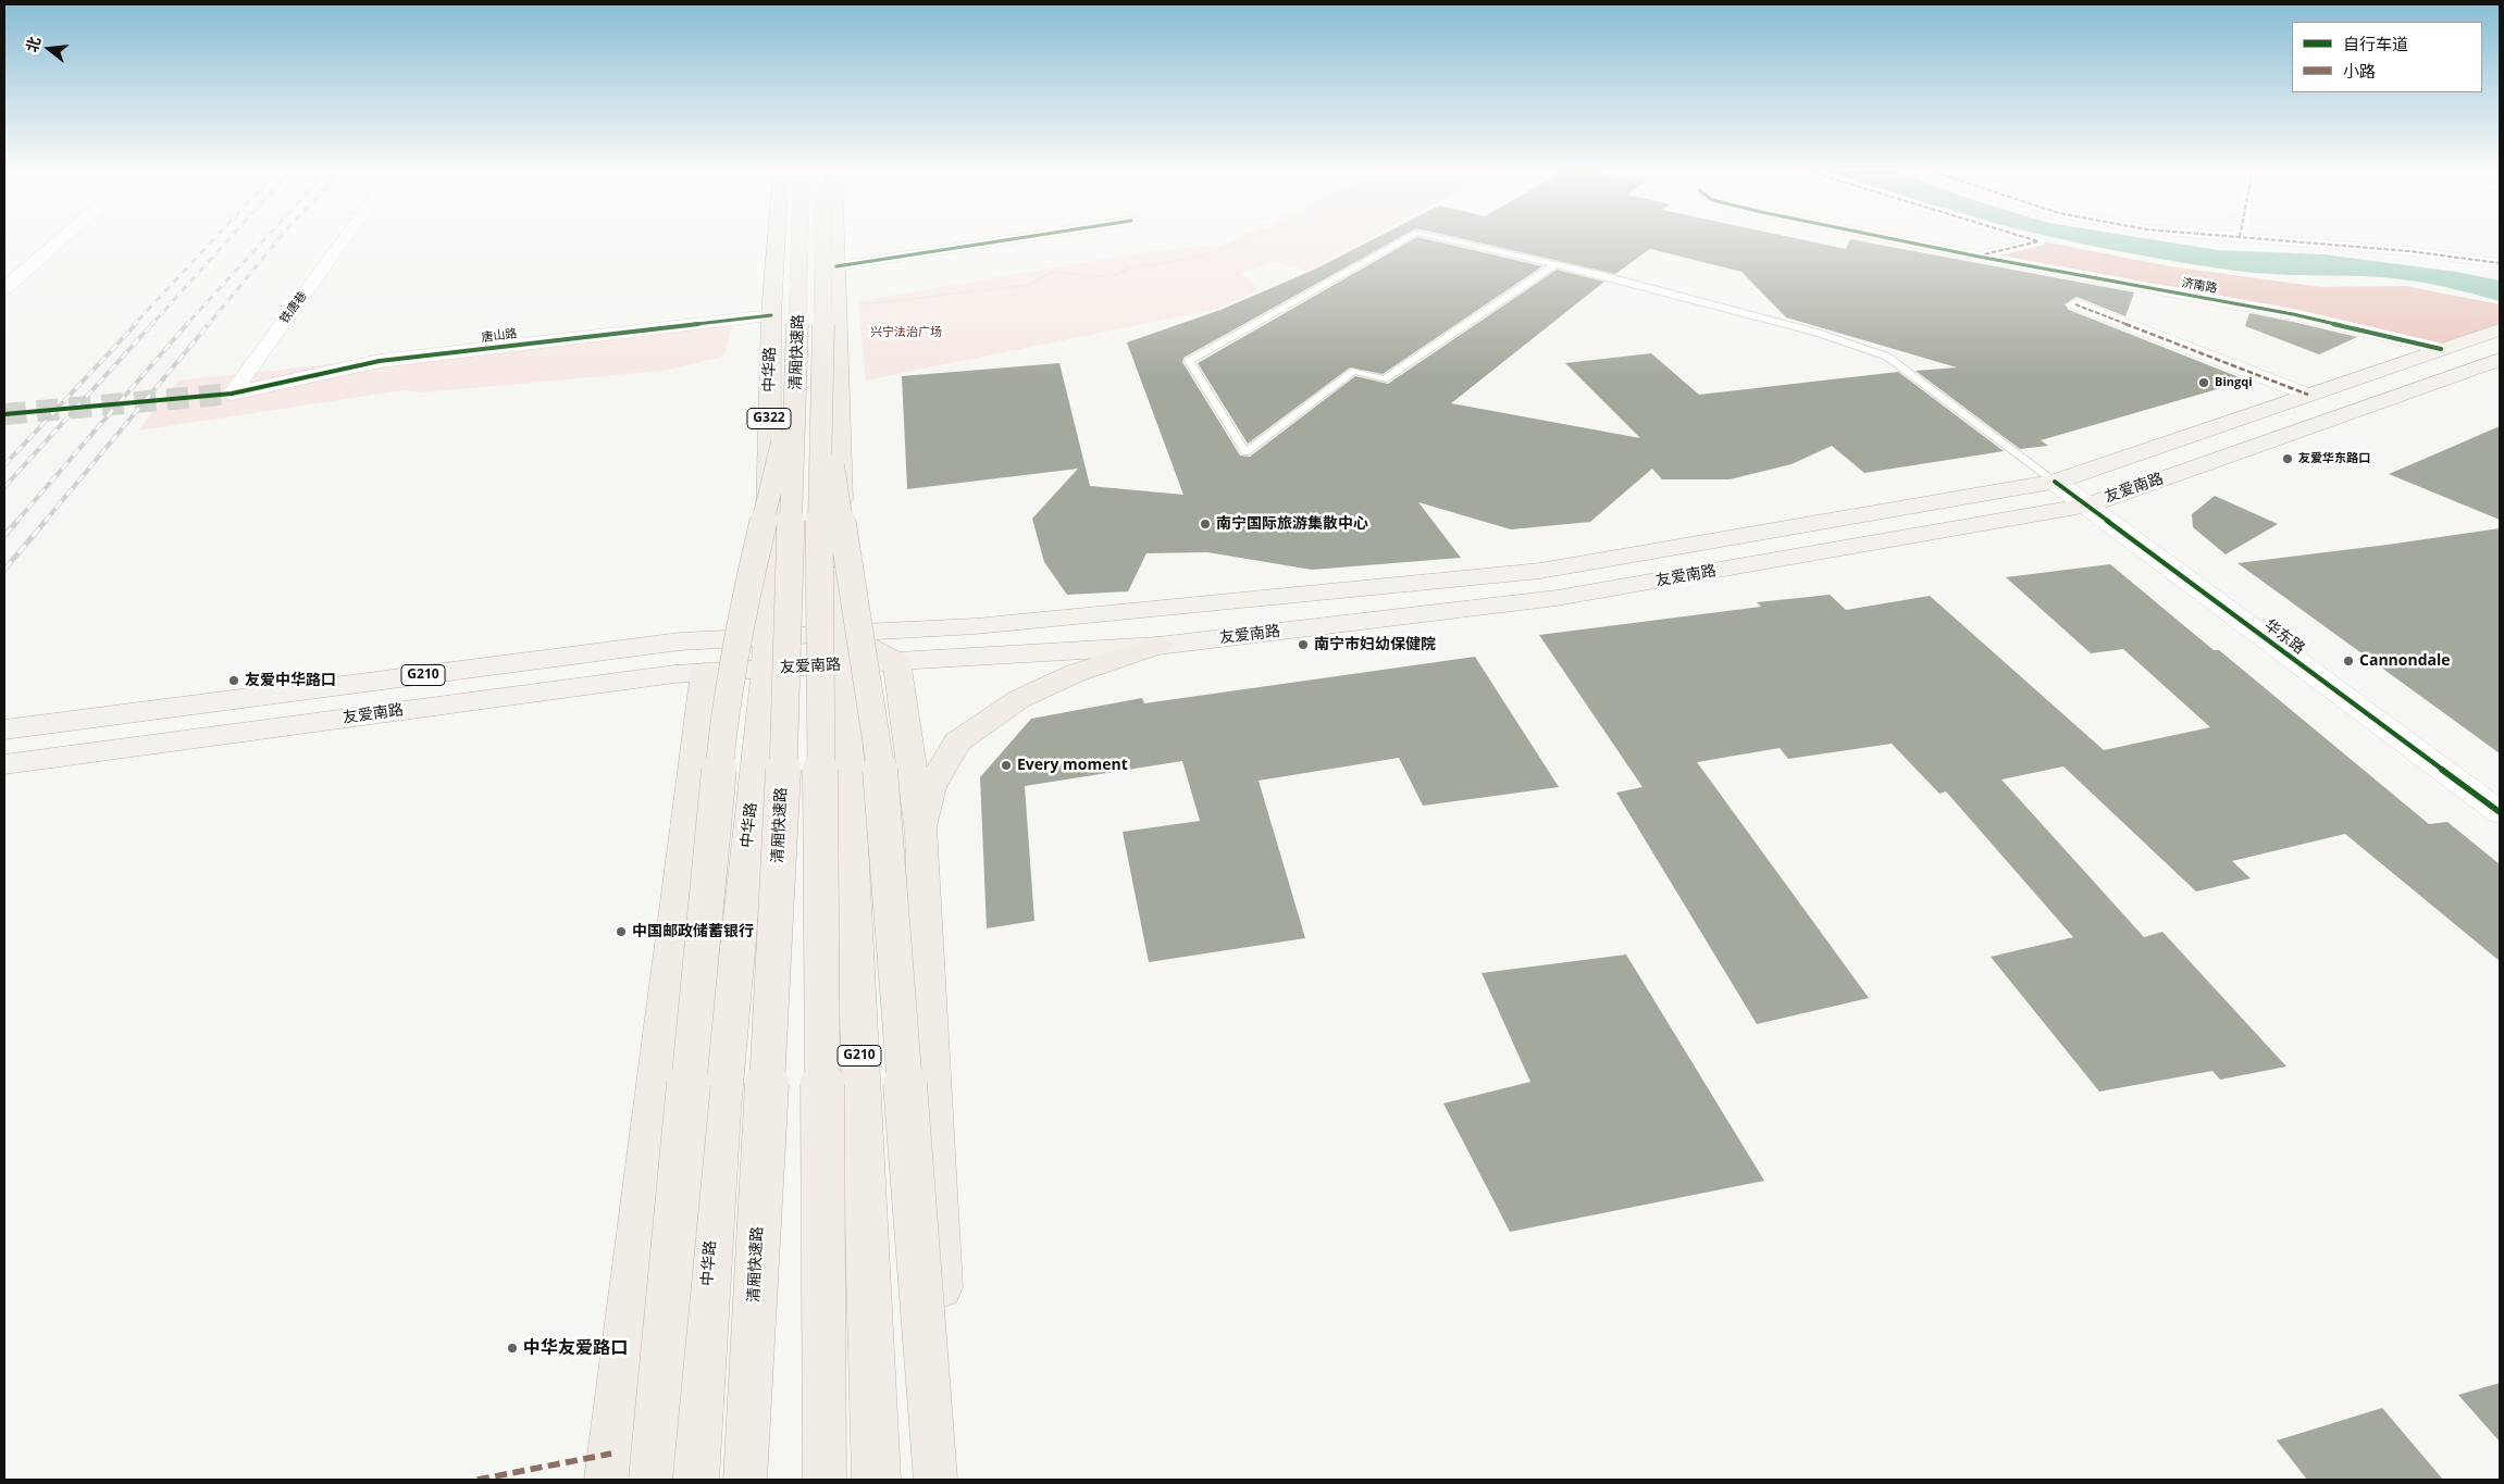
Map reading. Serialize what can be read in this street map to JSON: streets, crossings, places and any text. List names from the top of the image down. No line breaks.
{"streets":{"highway":["清厢快速路","中华路","G322","G210"],"main road":["友爱南路"],"street":["济南路","铁唐巷","唐山路","华东路"]},"crossings":[["济南路","友爱南路"],["铁唐巷","唐山路"],["唐山路","中华路"],["中华路","友爱南路"],["友爱南路","华东路"],["友爱南路","G210"]],"parks":["兴宁法治广场"],"places":["Bingqi","友爱华东路口","南宁国际旅游集散中心","南宁市妇幼保健院","Cannondale","友爱中华路口","Every moment","中国邮政储蓄银行","中华友爱路口"],"legend":["自行车道","小路"],"north":"left"}
